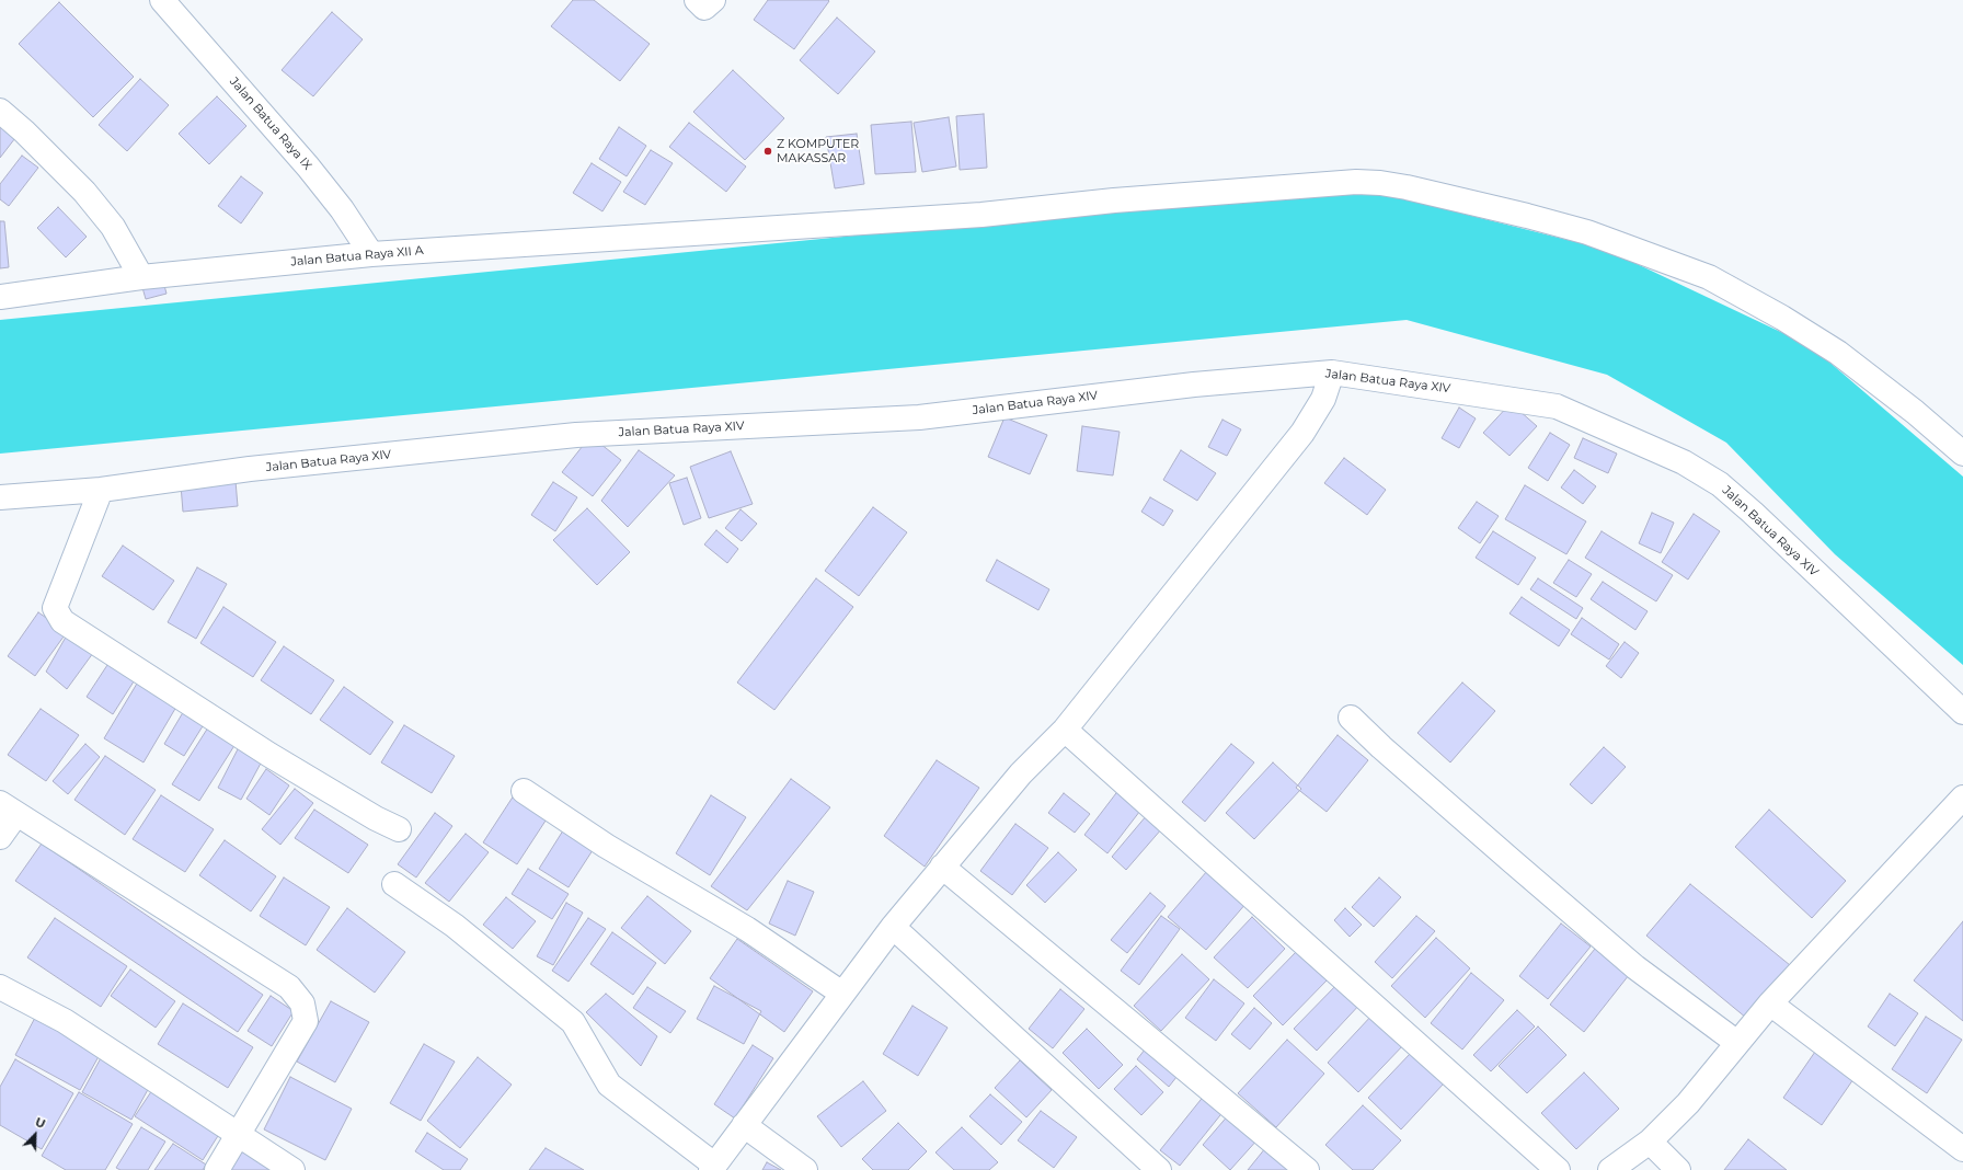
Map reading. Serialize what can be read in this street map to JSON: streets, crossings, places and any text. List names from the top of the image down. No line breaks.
{"streets":{"street":["Jalan Batua Raya IX","Jalan Batua Raya XII A","Jalan Batua Raya XIV"]},"crossings":[["Jalan Batua Raya IX","Jalan Batua Raya XII A"]],"places":["Z KOMPUTER MAKASSAR"],"north":"top right"}
